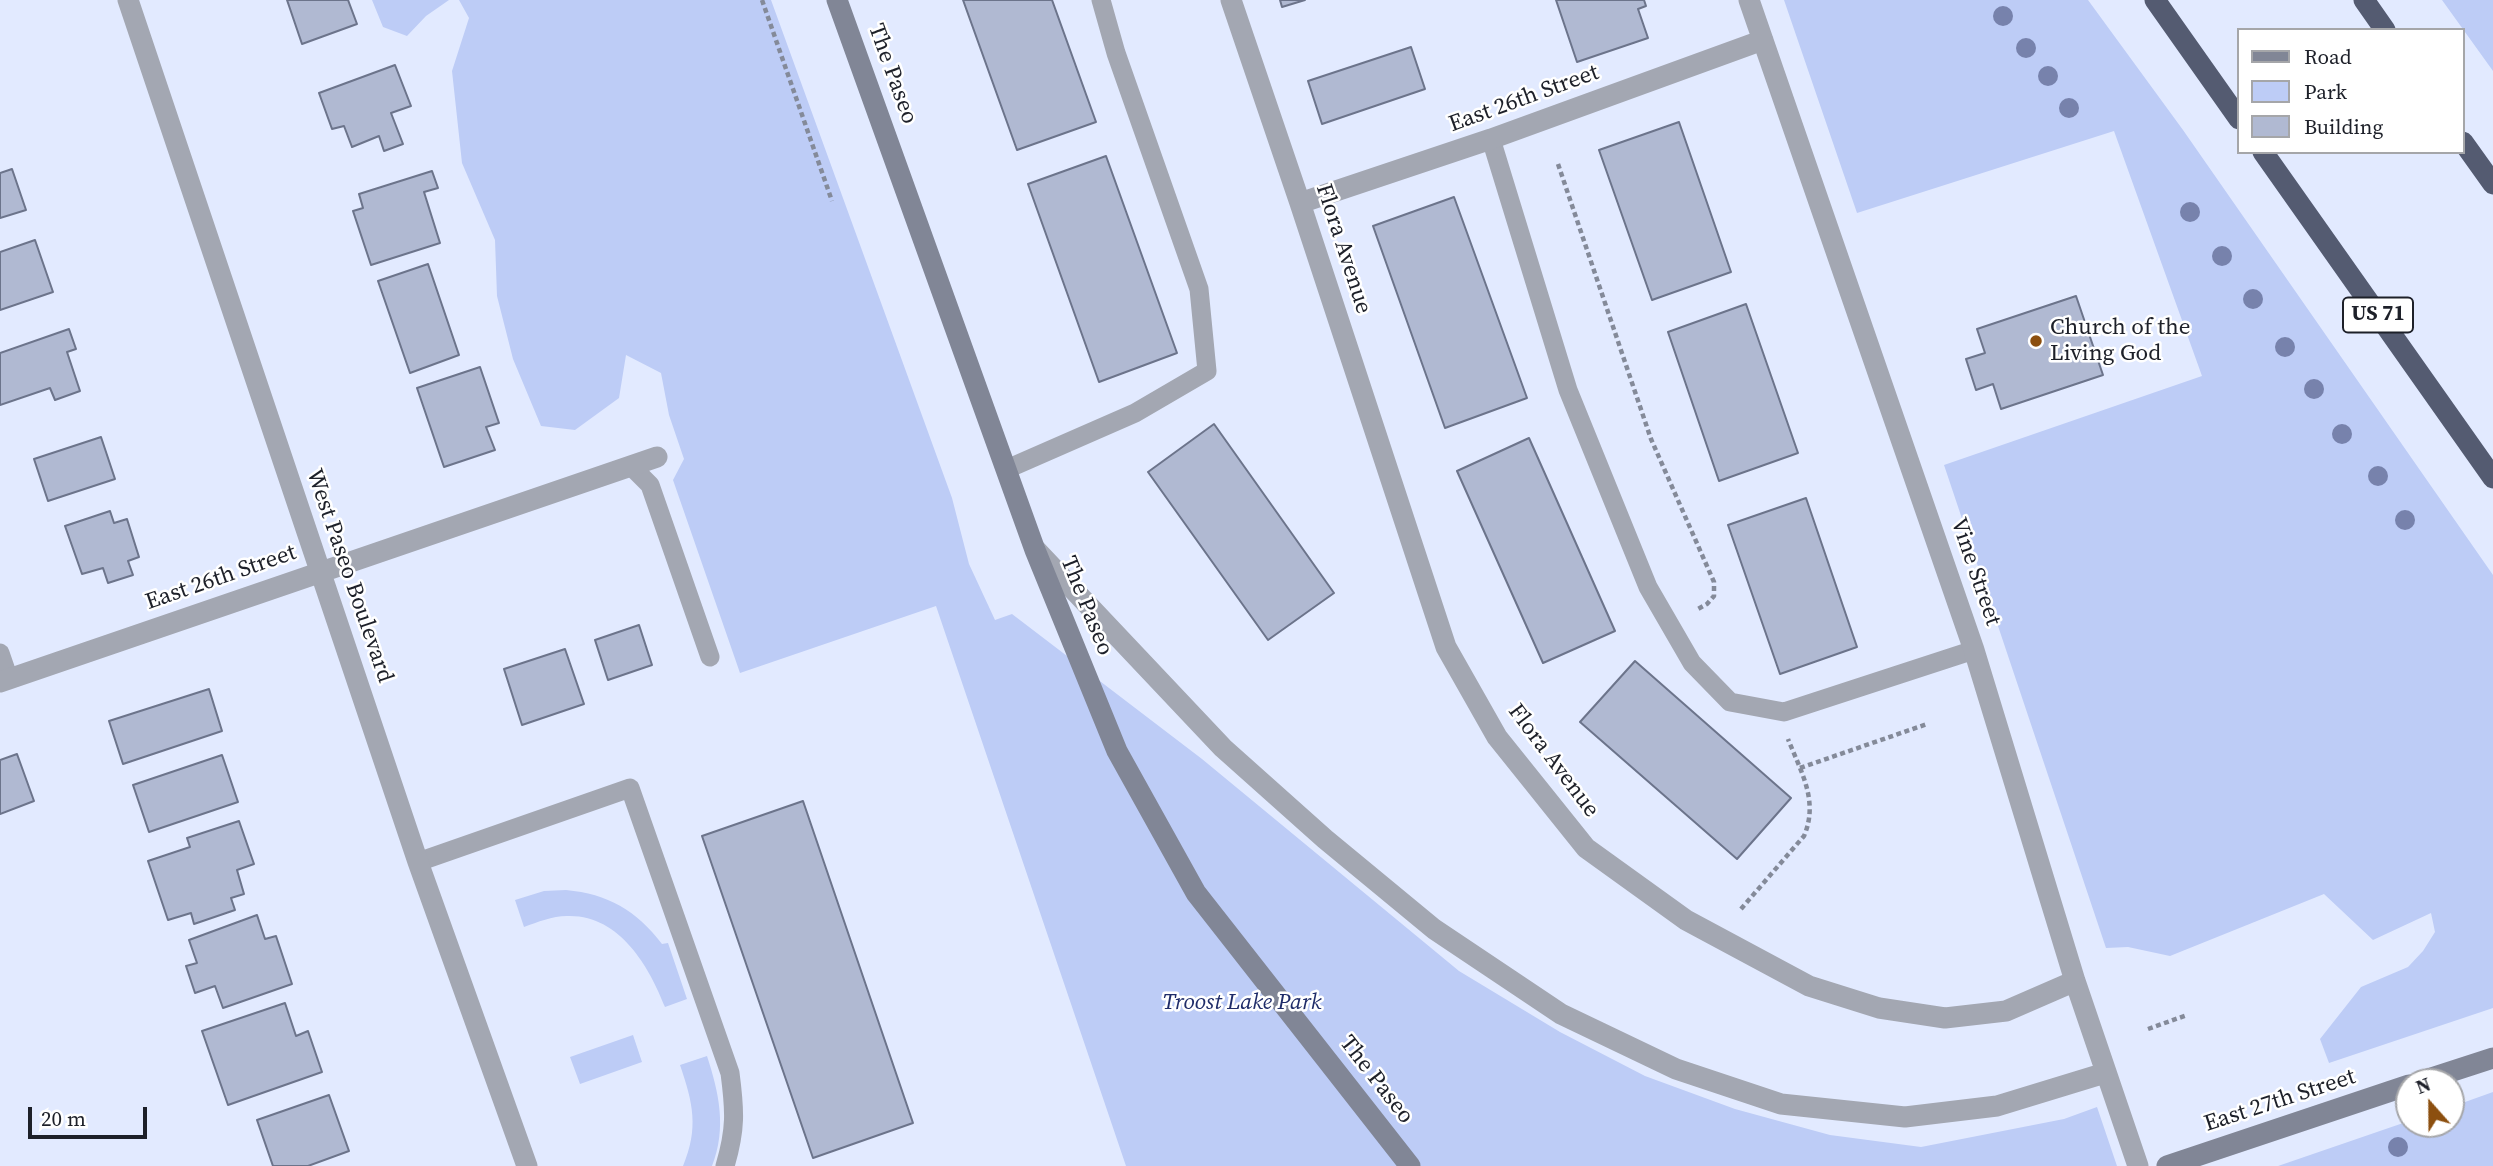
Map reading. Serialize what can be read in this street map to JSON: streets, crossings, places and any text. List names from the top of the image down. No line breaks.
{"streets":{"highway":["US 71"],"main road":["The Paseo","East 27th Street"],"street":["East 26th Street","Flora Avenue","Vine Street","West Paseo Boulevard"]},"crossings":[["East 26th Street","Flora Avenue"],["East 26th Street","Vine Street"],["East 26th Street","West Paseo Boulevard"],["Flora Avenue","Vine Street"]],"parks":["Troost Lake Park"],"places":["Church of the Living God"],"legend":["Road","Park","Building"],"scale_bar":"20 m","north":"top"}
